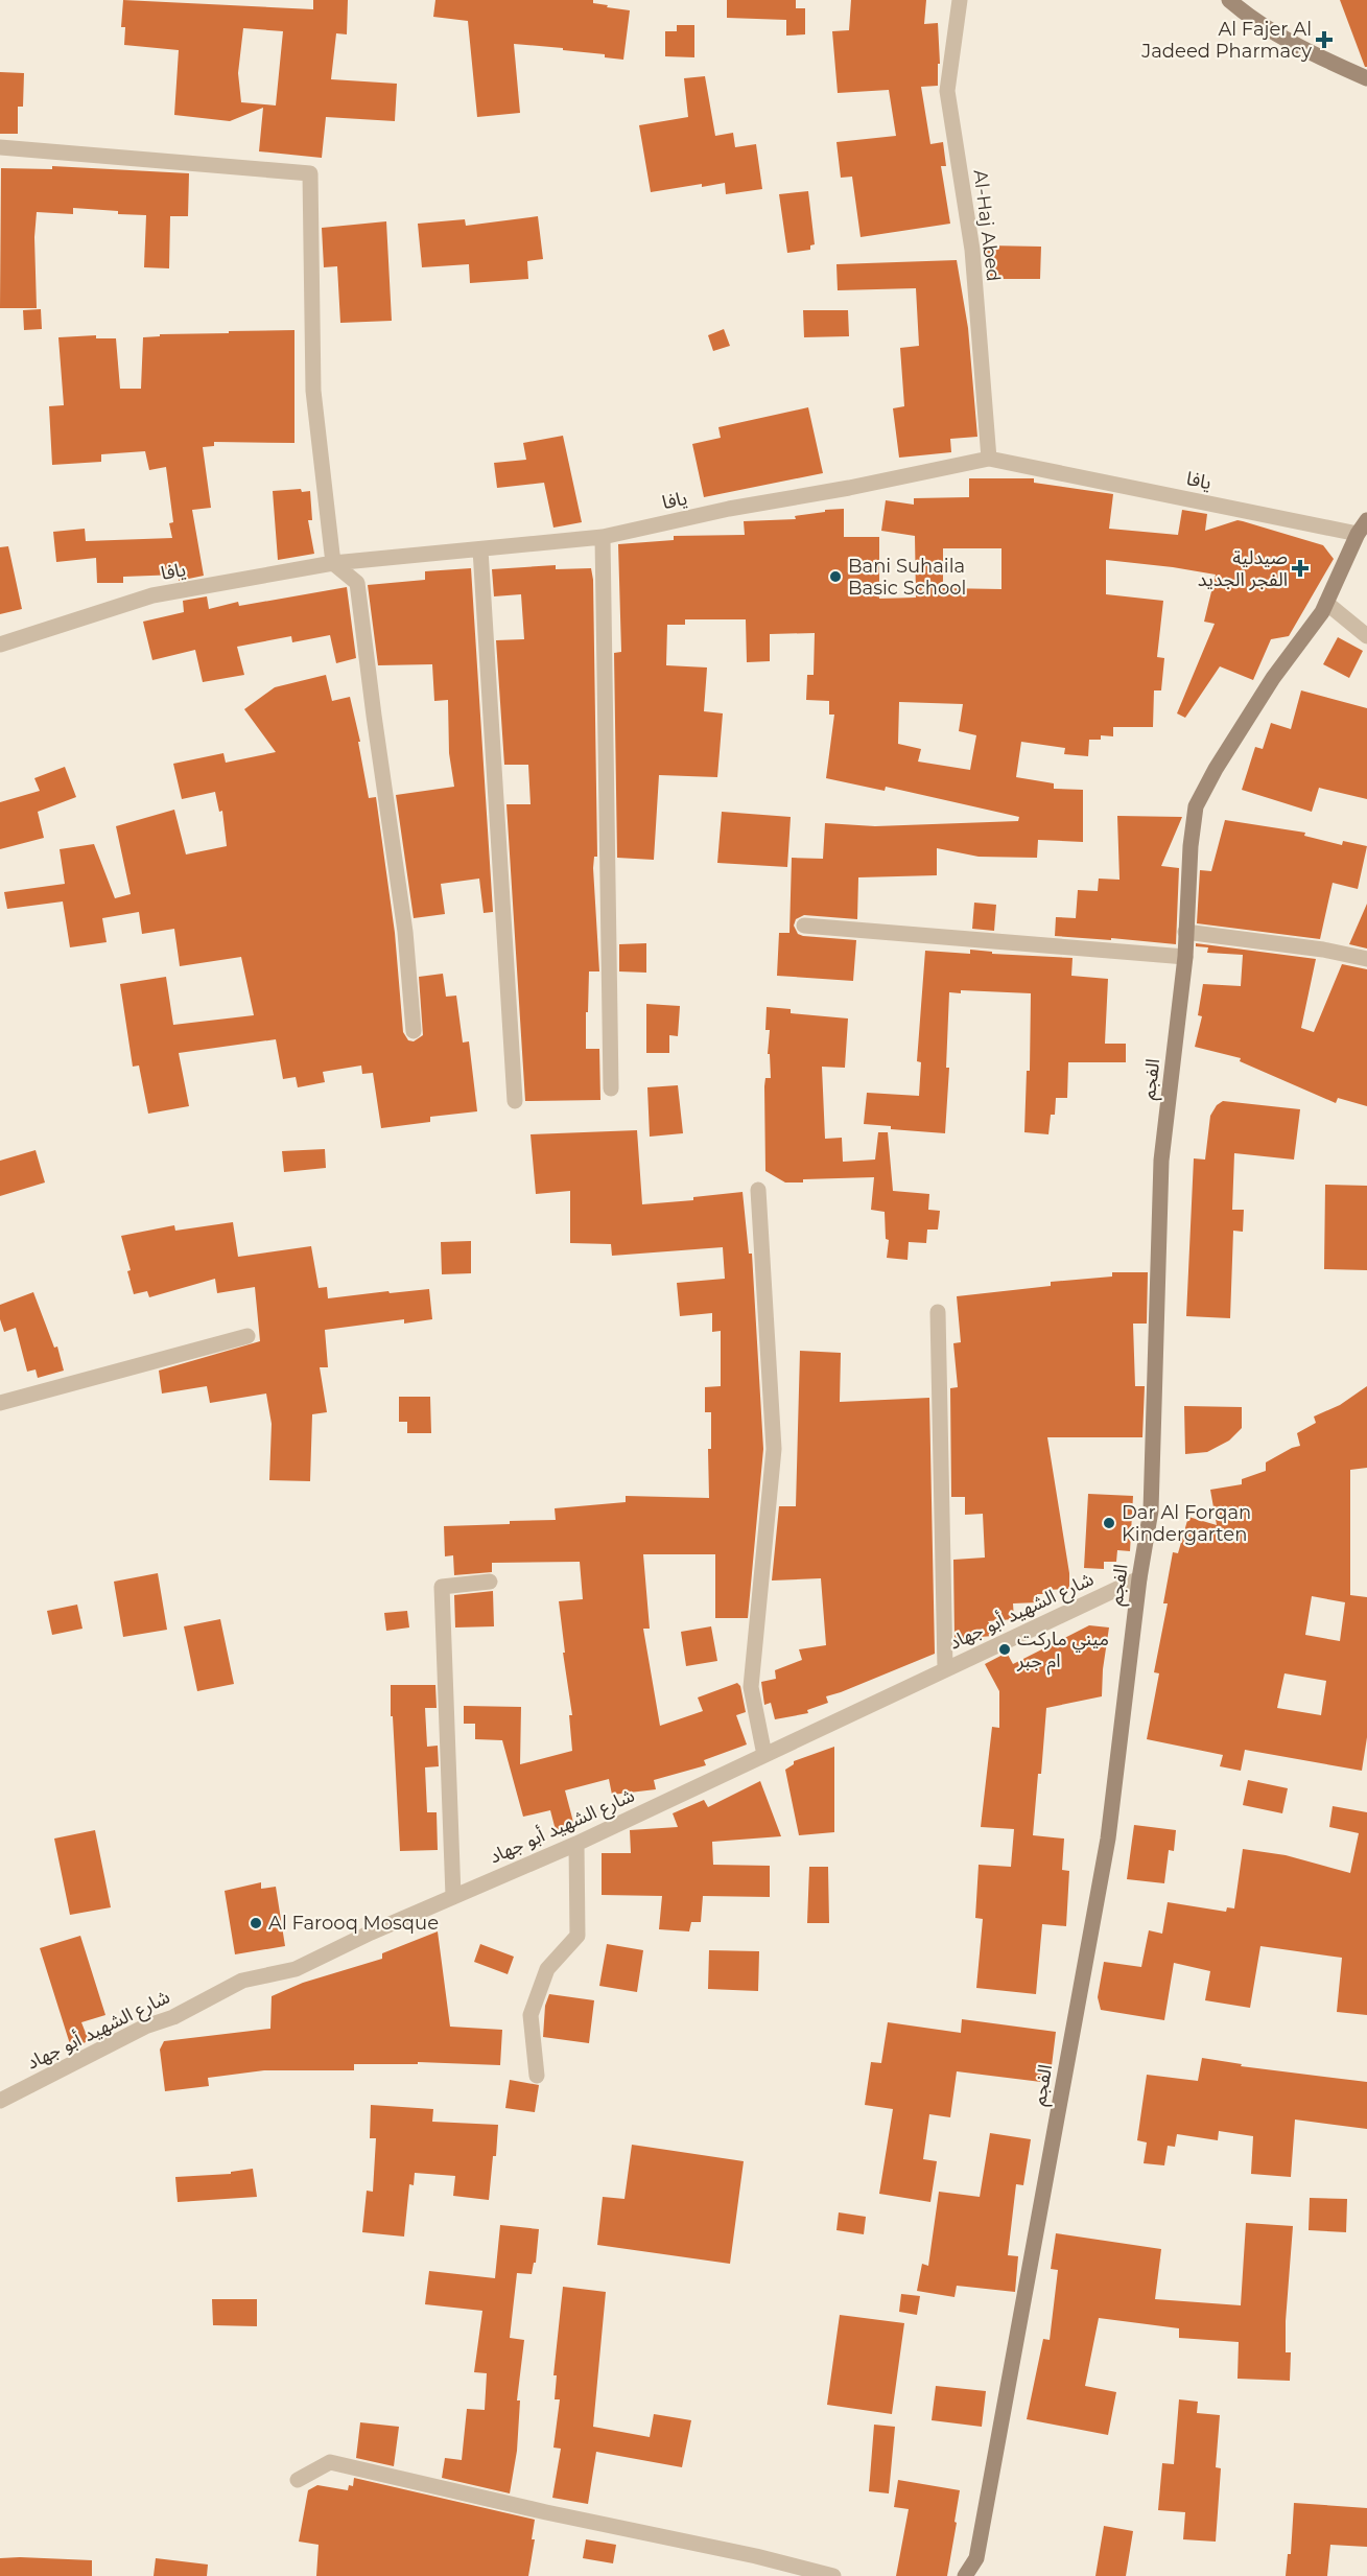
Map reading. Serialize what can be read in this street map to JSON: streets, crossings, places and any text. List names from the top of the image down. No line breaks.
{"streets":{"main road":["الفجم"],"street":["Al-Haj Abed","يافا","شارع الشهيد أبو جهاد"]},"crossings":[["Al-Haj Abed","يافا"],["يافا","الفجم"],["الفجم","شارع الشهيد أبو جهاد"]],"places":{"health":["Al Fajer Al Jadeed Pharmacy","صيدلية الفجر الجديد"],"other":["Bani Suhaila Basic School","Dar Al Forqan Kindergarten","ميني ماركت ام جبر","Al Farooq Mosque"]}}
